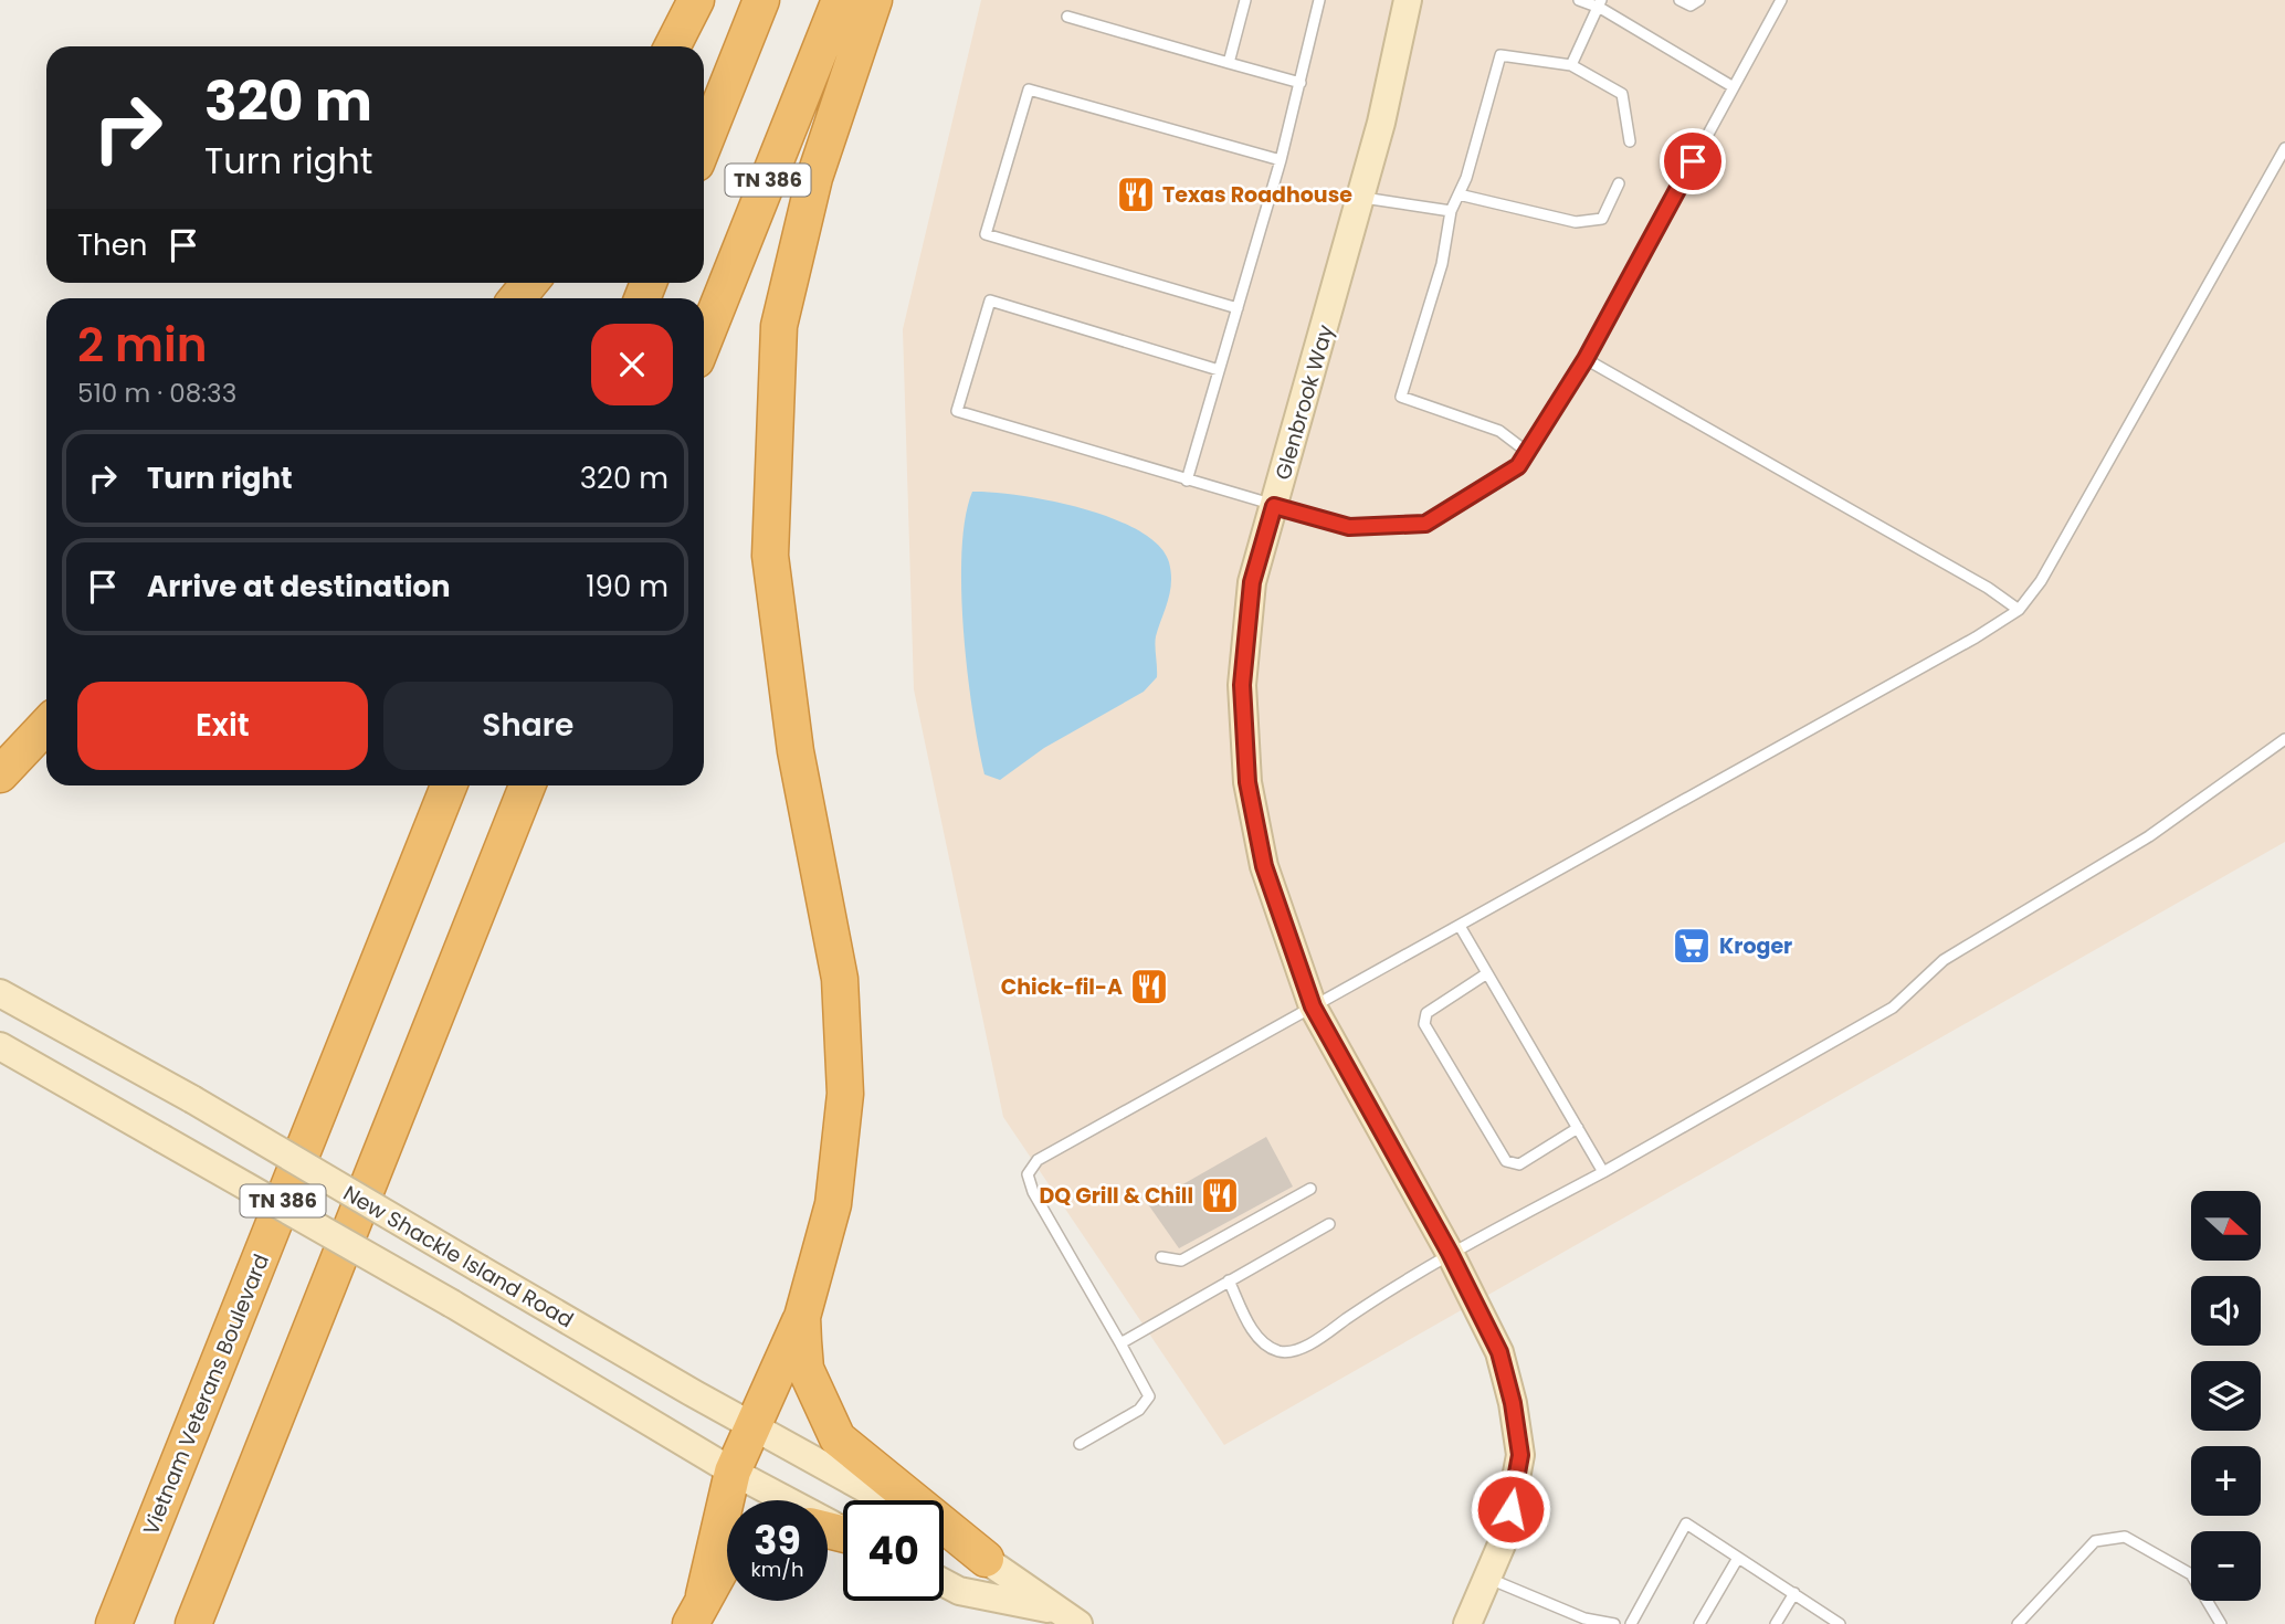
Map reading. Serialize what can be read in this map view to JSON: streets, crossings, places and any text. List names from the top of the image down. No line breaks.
{"streets":{"highway":["TN 386","Vietnam Veterans Boulevard"],"main road":["Glenbrook Way","New Shackle Island Road"]},"places":{"restaurant":["Texas Roadhouse","Chick-fil-A","DQ Grill & Chill"],"supermarket":["Kroger"]},"north":"right","page":{"turn":["320 m","Turn right"],"then":"Then","heading":["2 min","510 m · 08:33"],"list":[{"name":"Turn right","value":"320 m"},{"name":"Arrive at destination","value":"190 m"}],"buttons":["Exit","Share"],"map_buttons":["+","−"],"speed":"39 km/h","limit":"40"}}
